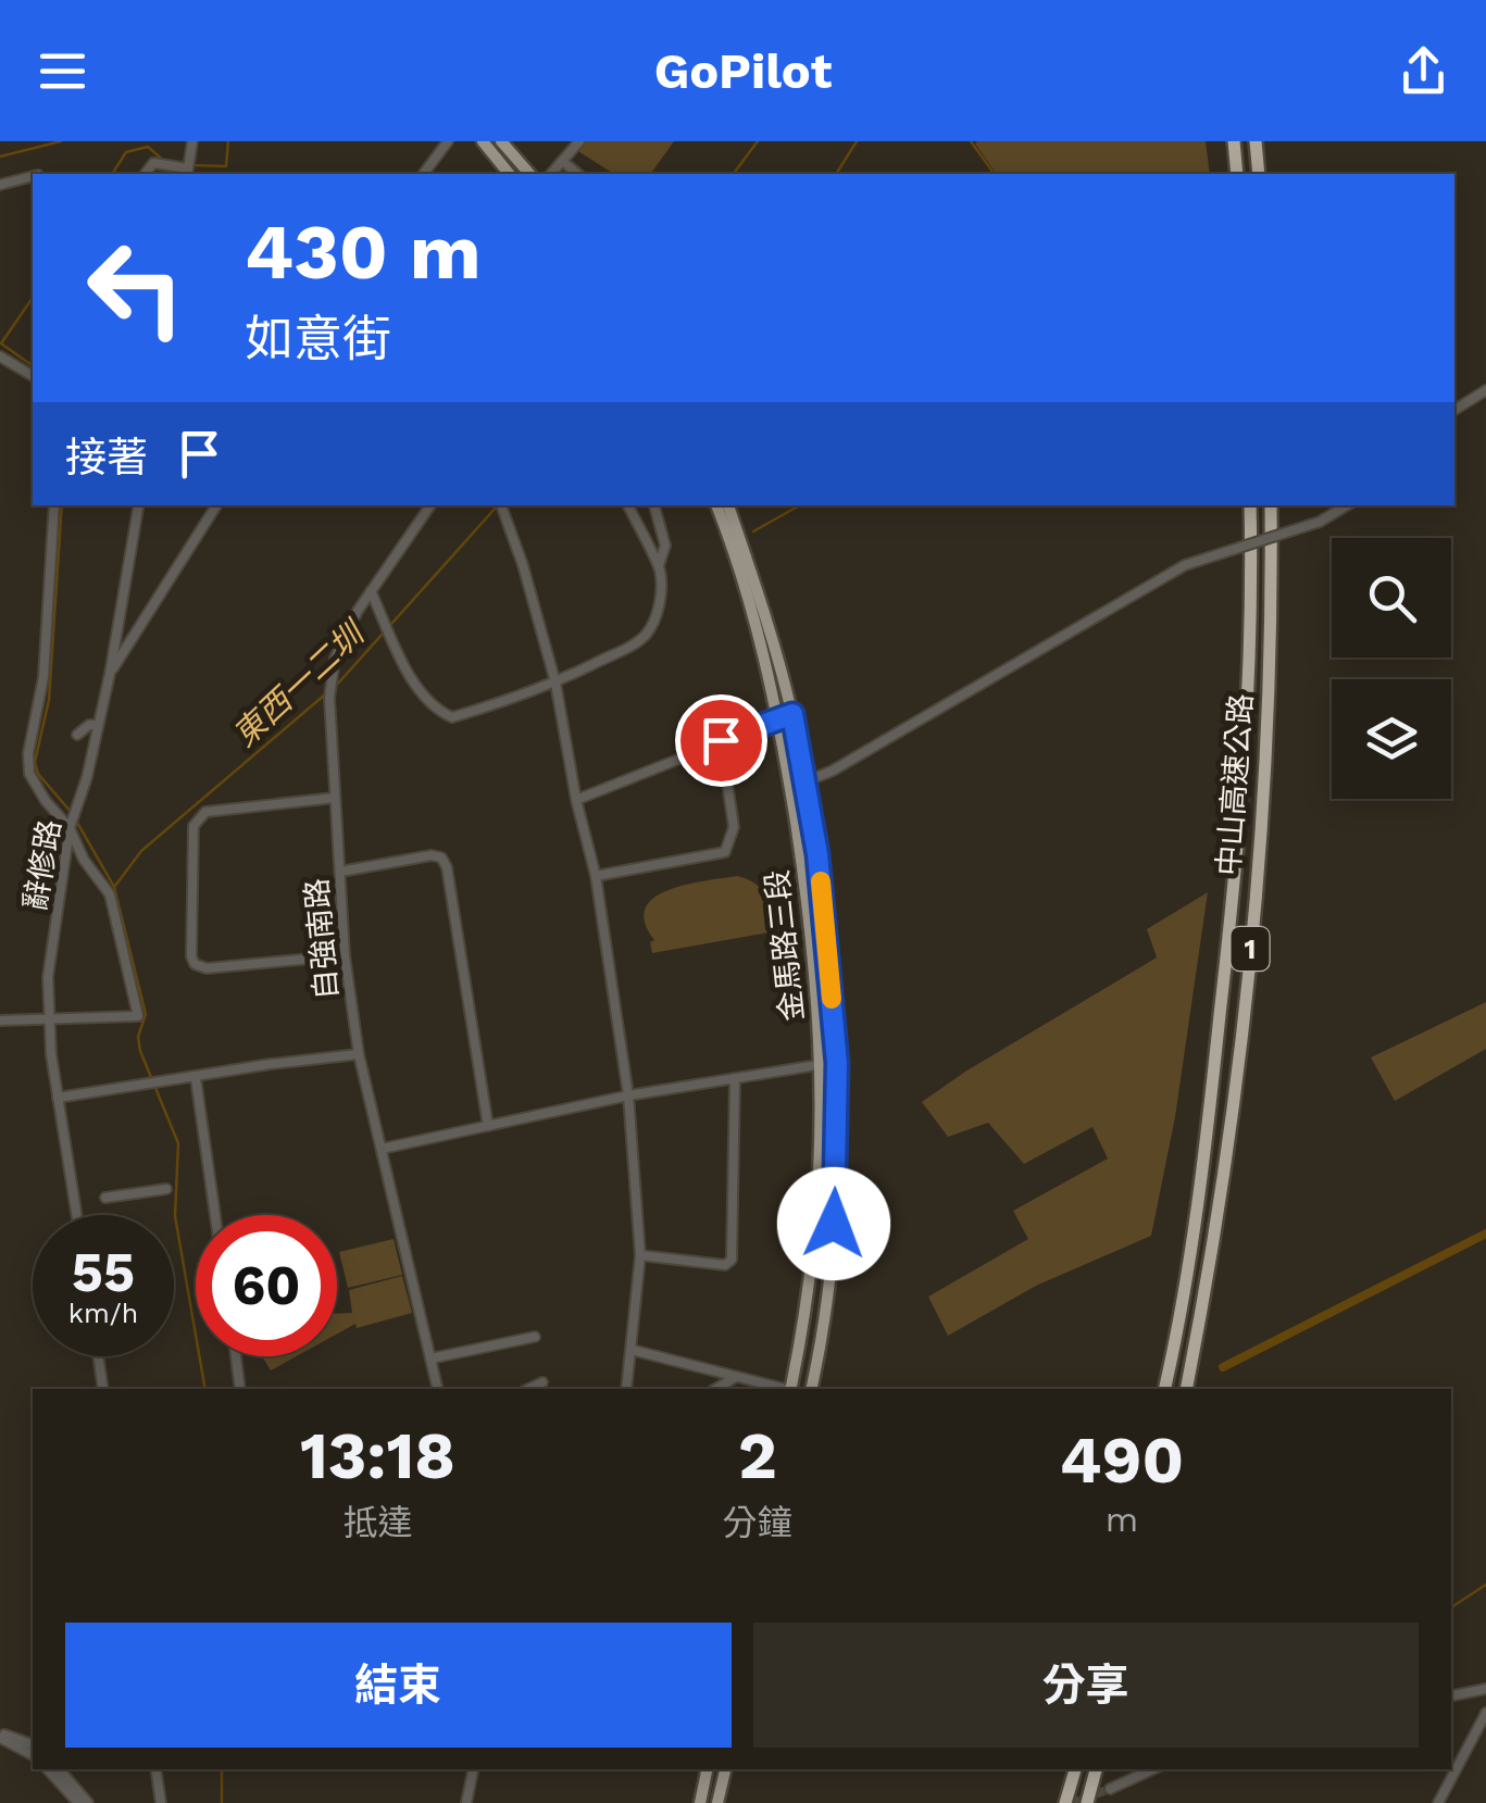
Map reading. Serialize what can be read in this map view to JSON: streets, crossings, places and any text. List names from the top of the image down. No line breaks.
{"streets":{"highway":["中山高速公路","1"],"main road":["金馬路三段"],"street":["辭修路","自強南路"]},"water":["東西一二圳"],"page":{"header":"GoPilot","turn":["430 m","如意街"],"then":"接著","speed":"55 km/h","limit":"60","eta":["13:18","抵達","2","分鐘","490","m"],"buttons":["結束","分享"]}}
